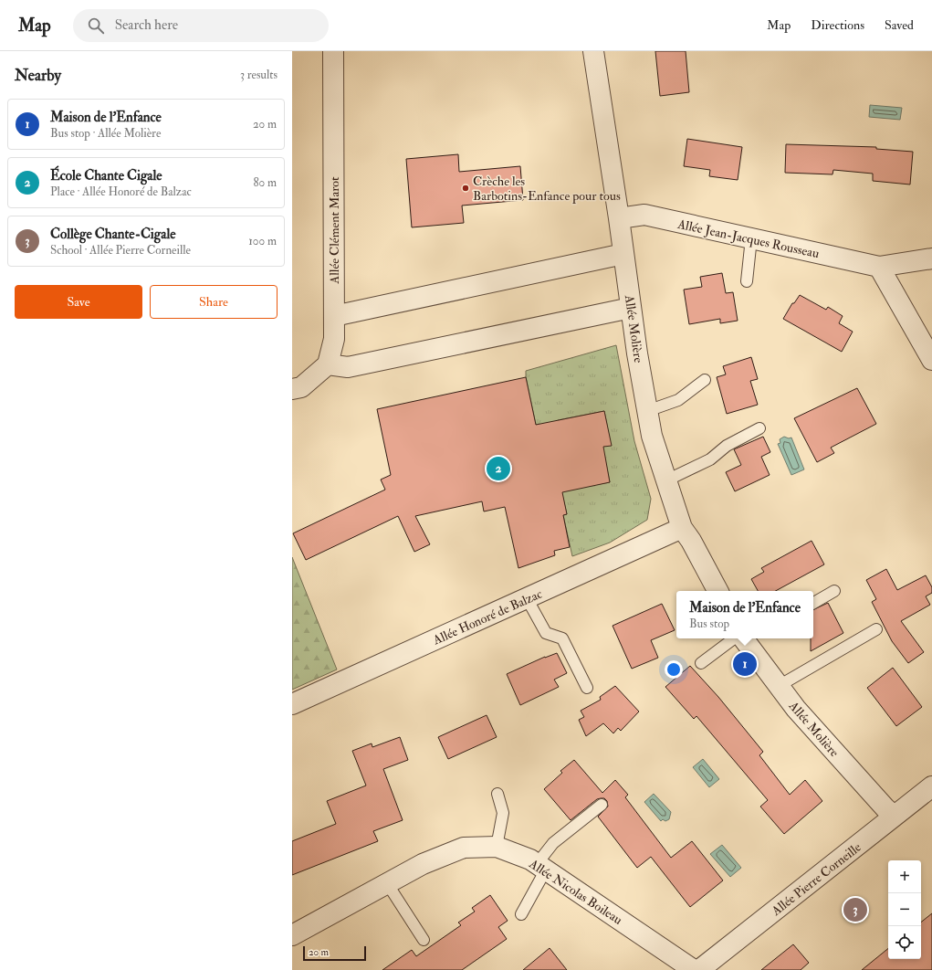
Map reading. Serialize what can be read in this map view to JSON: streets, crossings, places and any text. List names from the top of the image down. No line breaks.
{"streets":{"street":["Allée Clément Marot","Allée Jean-Jacques Rousseau","Allée Molière","Allée Honoré de Balzac","Allée Pierre Corneille","Allée Nicolas Boileau"]},"crossings":[["Allée Jean-Jacques Rousseau","Allée Molière"],["Allée Molière","Allée Honoré de Balzac"],["Allée Molière","Allée Pierre Corneille"]],"places":["Crèche les Barbotins-Enfance pour tous"],"scale_bar":"20 m","page":{"header":"Map","search":"Search here","nav":["Map","Directions","Saved"],"heading":["Nearby","3 results"],"list":[{"mark":"1","name":"Maison de l’Enfance","note":"Bus stop · Allée Molière","value":"20 m"},{"mark":"2","name":"École Chante Cigale","note":"Place · Allée Honoré de Balzac","value":"80 m"},{"mark":"3","name":"Collège Chante-Cigale","note":"School · Allée Pierre Corneille","value":"100 m"}],"buttons":["Save","Share"],"pins":["2","1","3"],"popup":["Maison de l’Enfance","Bus stop"],"map_buttons":["+","−"],"scale":"20 m"}}
